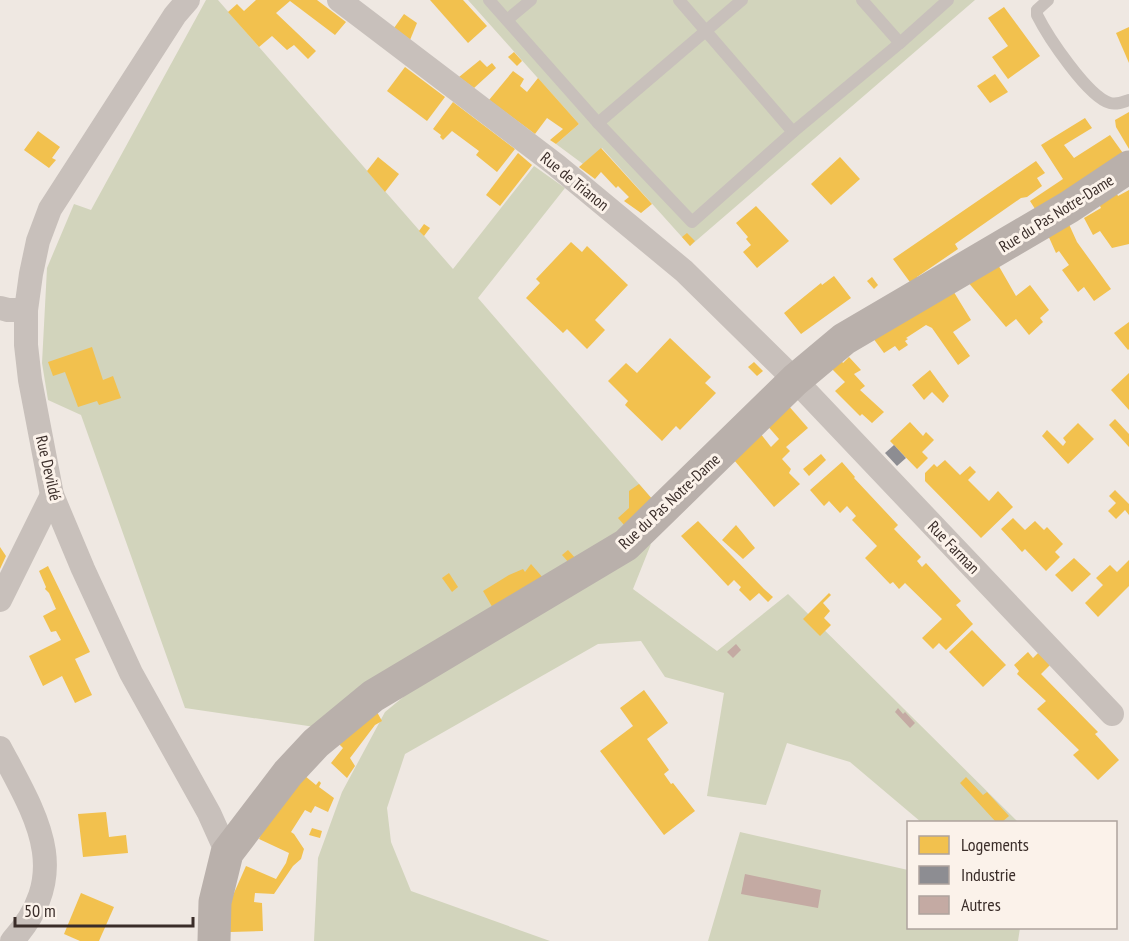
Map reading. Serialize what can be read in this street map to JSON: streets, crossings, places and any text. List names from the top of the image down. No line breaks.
{"streets":{"street":["Rue de Trianon","Rue du Pas Notre-Dame","Rue Devildé","Rue Farman"]},"crossings":[["Rue de Trianon","Rue du Pas Notre-Dame"],["Rue de Trianon","Rue Farman"],["Rue du Pas Notre-Dame","Rue Devildé"],["Rue du Pas Notre-Dame","Rue Farman"]],"legend":["Logements","Industrie","Autres"],"scale_bar":"50 m"}
